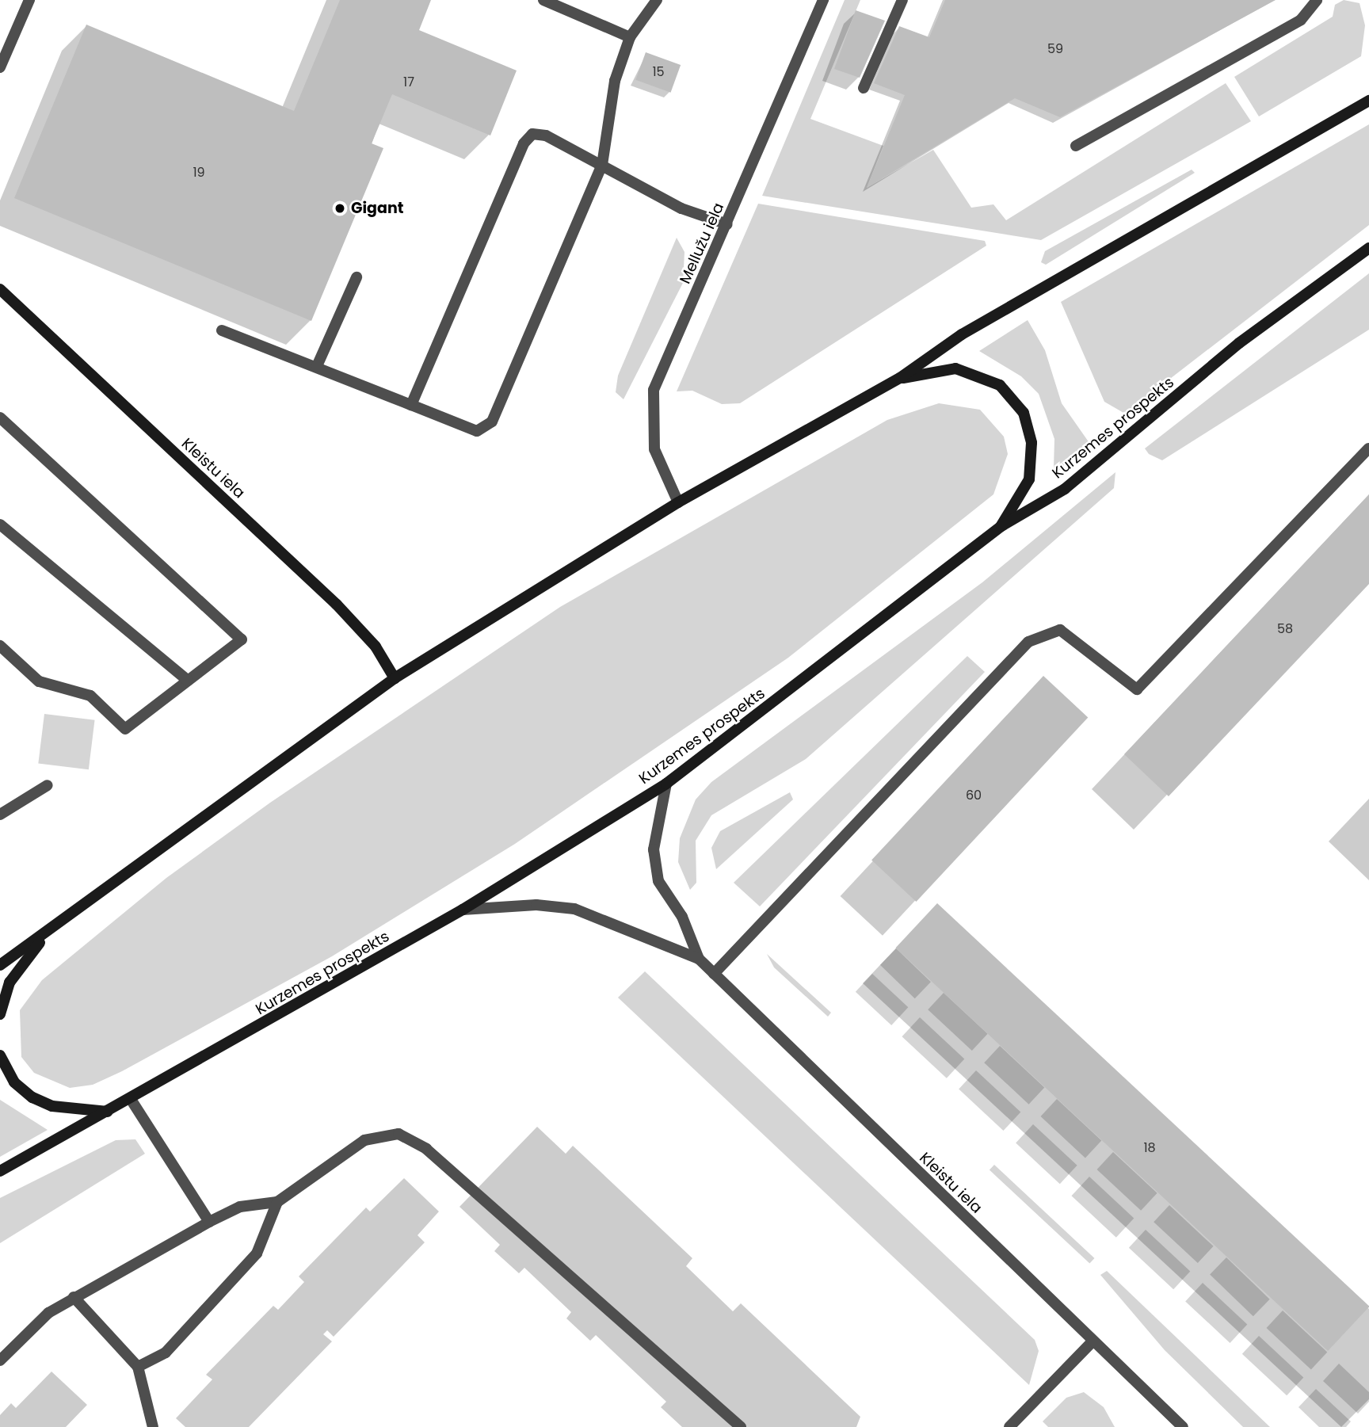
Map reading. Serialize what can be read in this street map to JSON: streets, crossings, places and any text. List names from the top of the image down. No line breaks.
{"streets":{"main road":["Kurzemes prospekts","Kleistu iela"],"street":["Mellužu iela"]},"crossings":[["Kurzemes prospekts","Kleistu iela"]],"places":["Gigant"],"house_numbers":["59","15","17","19","58","60","18"]}
